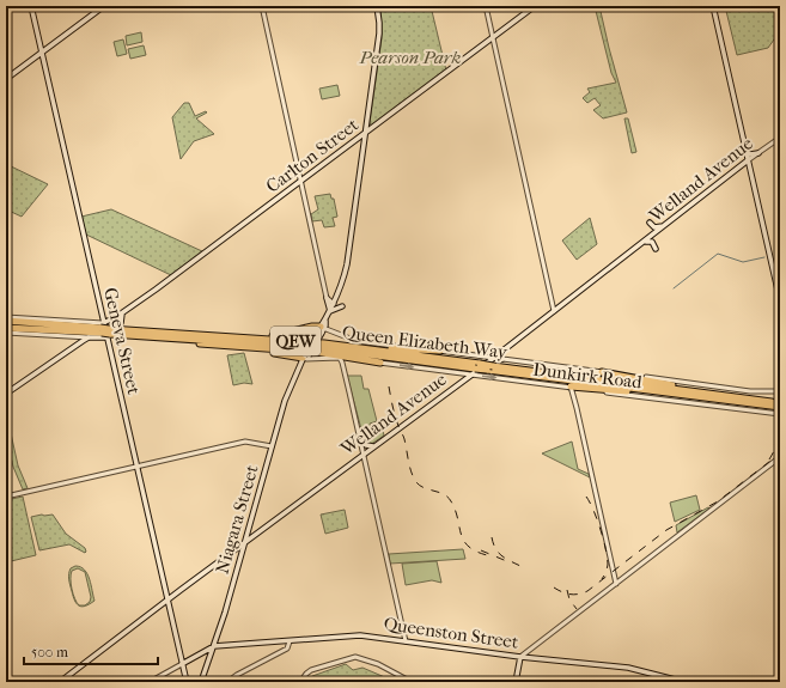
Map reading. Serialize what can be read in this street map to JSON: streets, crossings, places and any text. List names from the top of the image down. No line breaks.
{"streets":{"highway":["QEW","Queen Elizabeth Way"],"main road":["Carlton Street","Welland Avenue","Geneva Street","Niagara Street","Queenston Street"],"street":["Dunkirk Road"]},"crossings":[["Carlton Street","Geneva Street"],["Carlton Street","Queen Elizabeth Way"],["Carlton Street","Niagara Street"],["Welland Avenue","Geneva Street"],["Welland Avenue","Queen Elizabeth Way"],["Welland Avenue","Dunkirk Road"],["Welland Avenue","Niagara Street"],["Geneva Street","Queen Elizabeth Way"],["Queen Elizabeth Way","Dunkirk Road"],["Dunkirk Road","Niagara Street"],["Niagara Street","Queenston Street"]],"parks":["Pearson Park"],"scale_bar":"500 m"}
